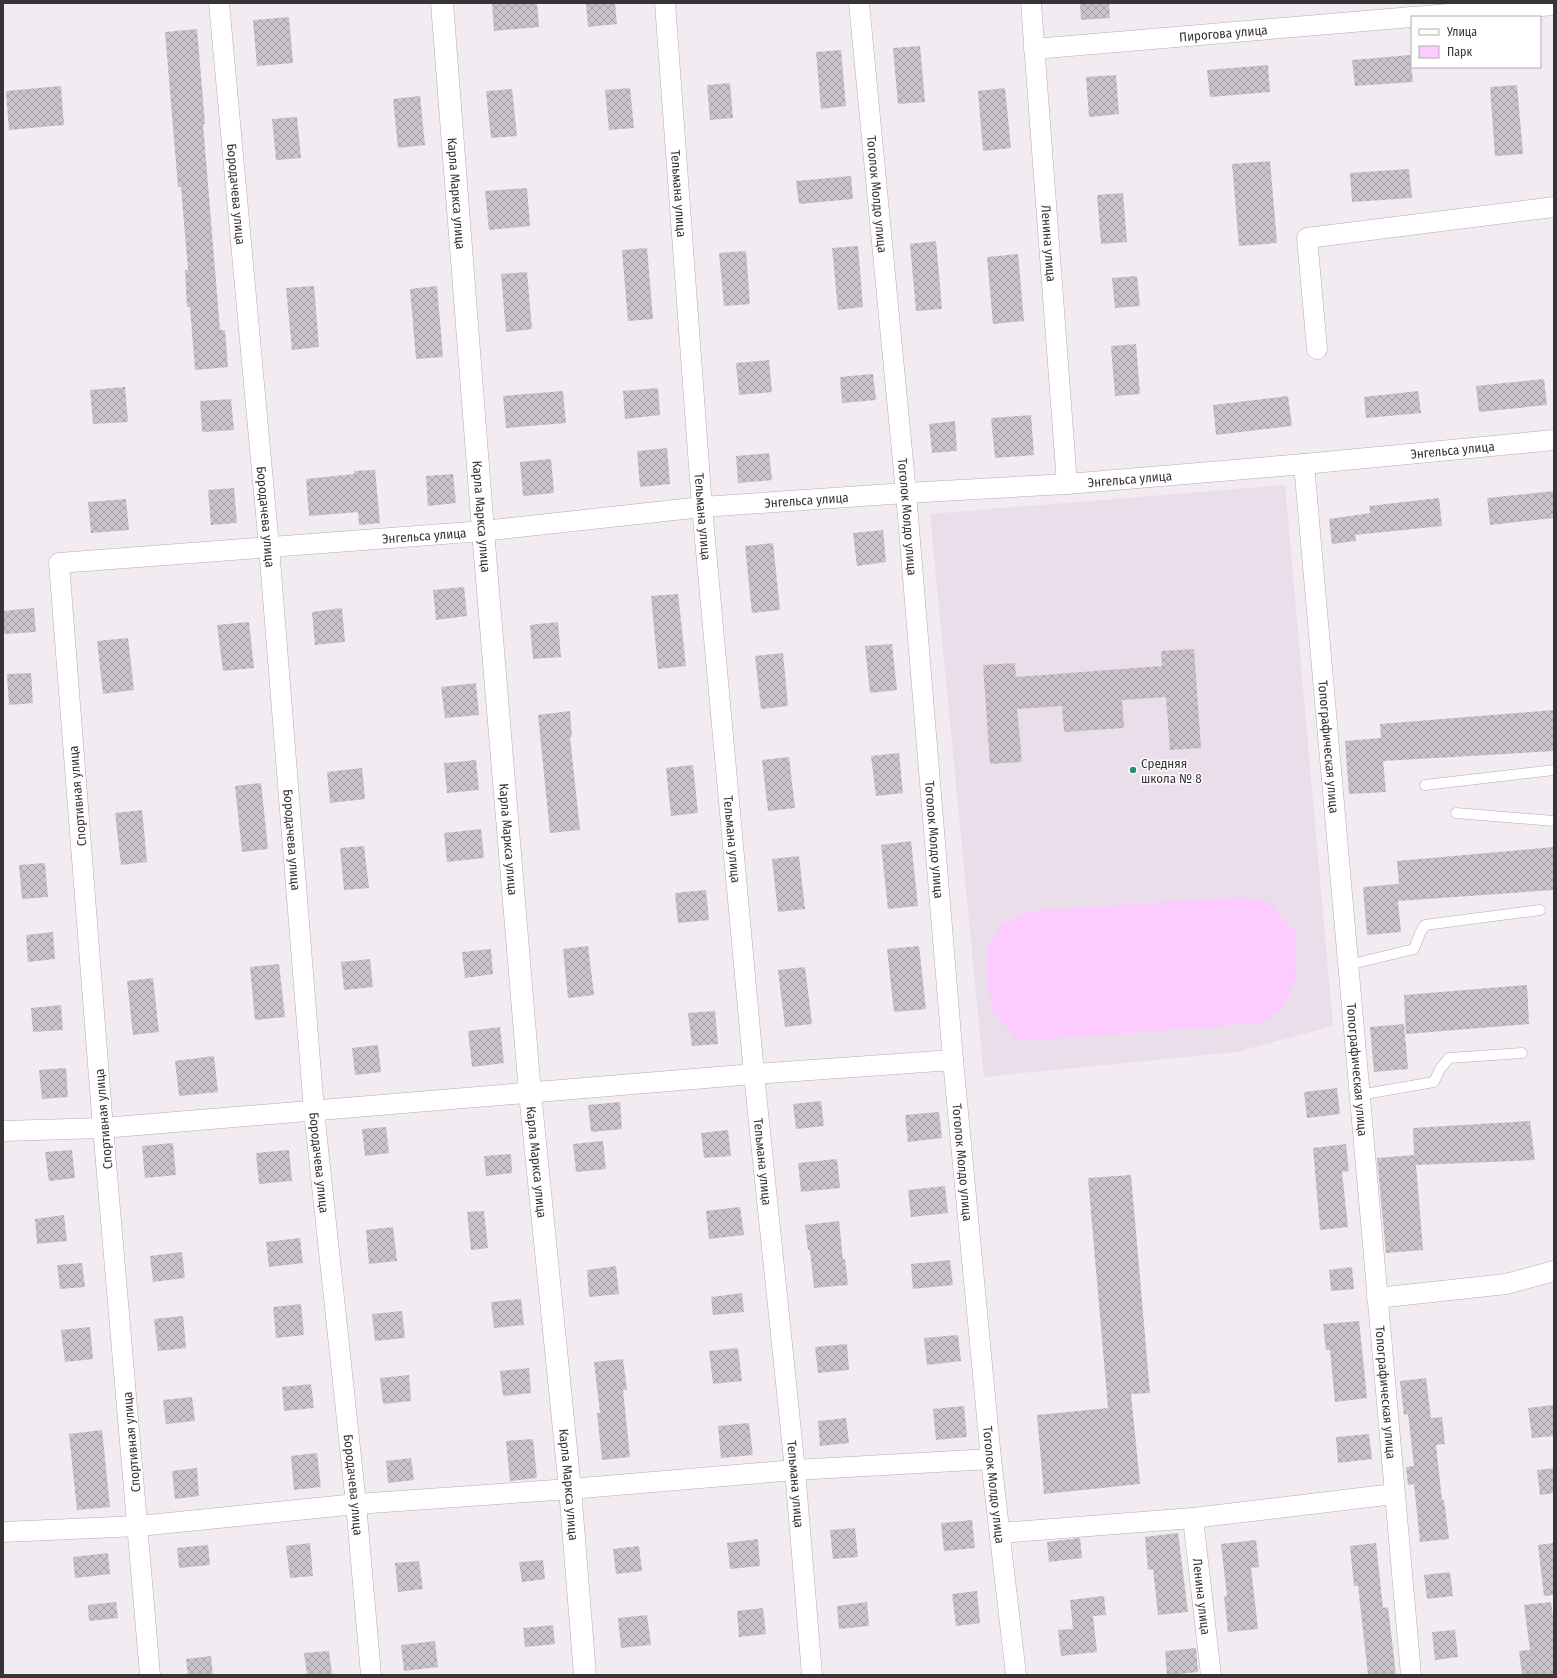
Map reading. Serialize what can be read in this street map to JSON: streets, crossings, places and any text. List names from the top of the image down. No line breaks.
{"streets":{"street":["Пирогова улица","Бородачева улица","Карла Маркса улица","Тельмана улица","Тоголок Молдо улица","Ленина улица","Энгельса улица","Топографическая улица","Спортивная улица"]},"crossings":[["Пирогова улица","Ленина улица"],["Бородачева улица","Энгельса улица"],["Карла Маркса улица","Энгельса улица"],["Тельмана улица","Энгельса улица"],["Тоголок Молдо улица","Энгельса улица"],["Ленина улица","Энгельса улица"],["Энгельса улица","Топографическая улица"],["Энгельса улица","Спортивная улица"]],"places":["Средняя школа № 8"],"legend":["Улица","Парк"]}
